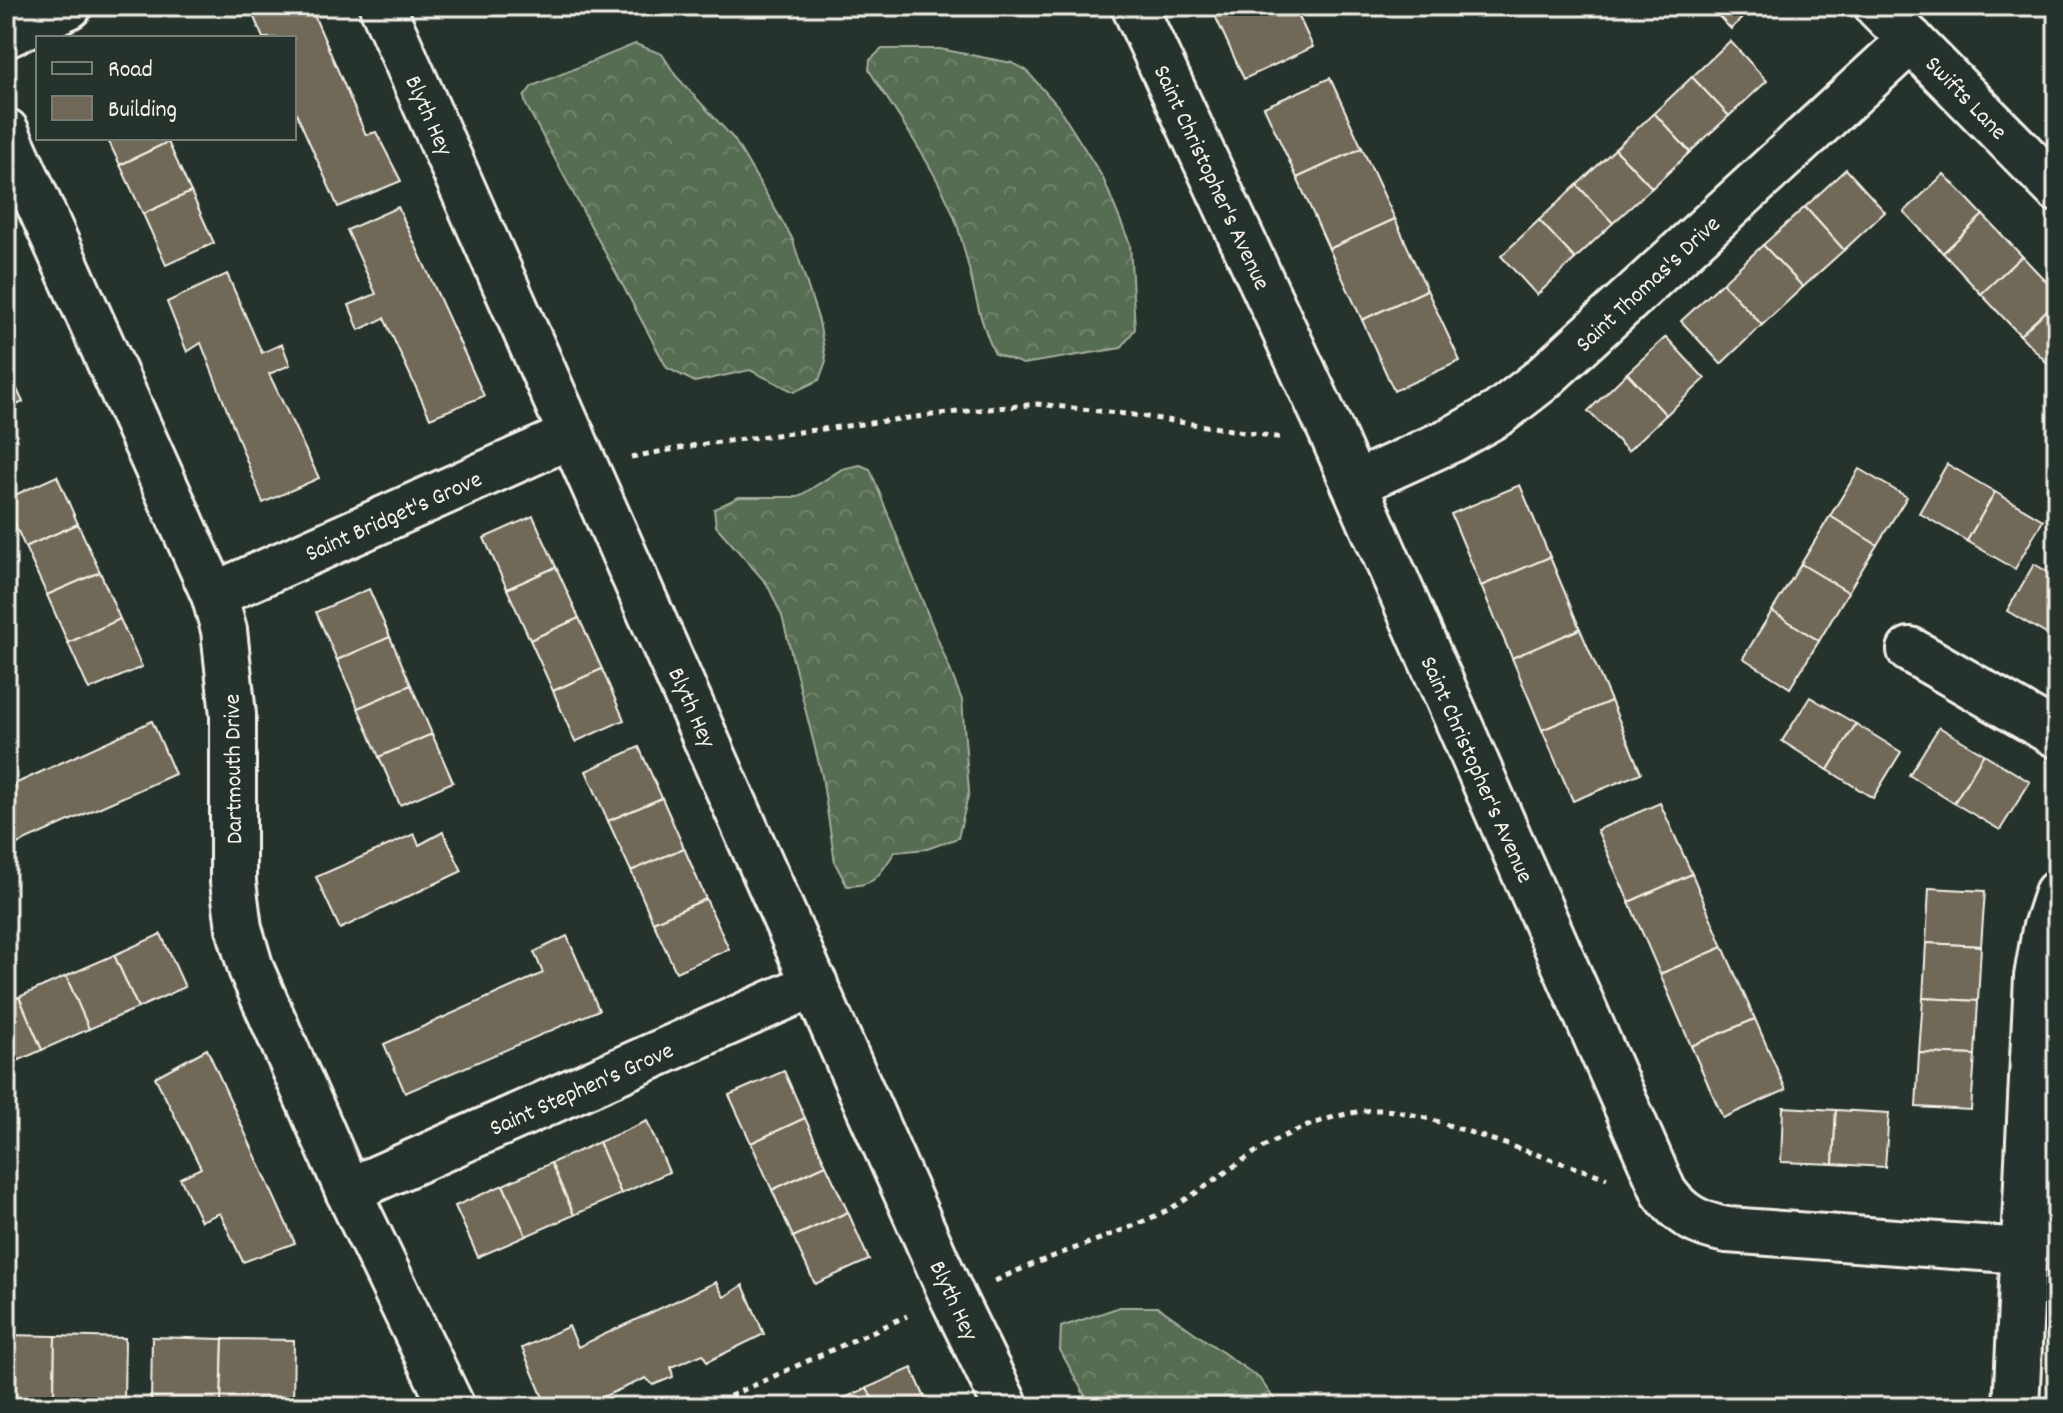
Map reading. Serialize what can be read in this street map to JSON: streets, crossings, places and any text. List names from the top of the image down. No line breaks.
{"streets":{"street":["Swifts Lane","Blyth Hey","Saint Christopher's Avenue","Saint Thomas's Drive","Saint Bridget's Grove","Dartmouth Drive","Saint Stephen's Grove"]},"crossings":[["Swifts Lane","Saint Thomas's Drive"],["Blyth Hey","Saint Bridget's Grove"],["Blyth Hey","Saint Stephen's Grove"],["Saint Christopher's Avenue","Saint Thomas's Drive"],["Saint Bridget's Grove","Dartmouth Drive"],["Dartmouth Drive","Saint Stephen's Grove"]],"legend":["Road","Building"]}
